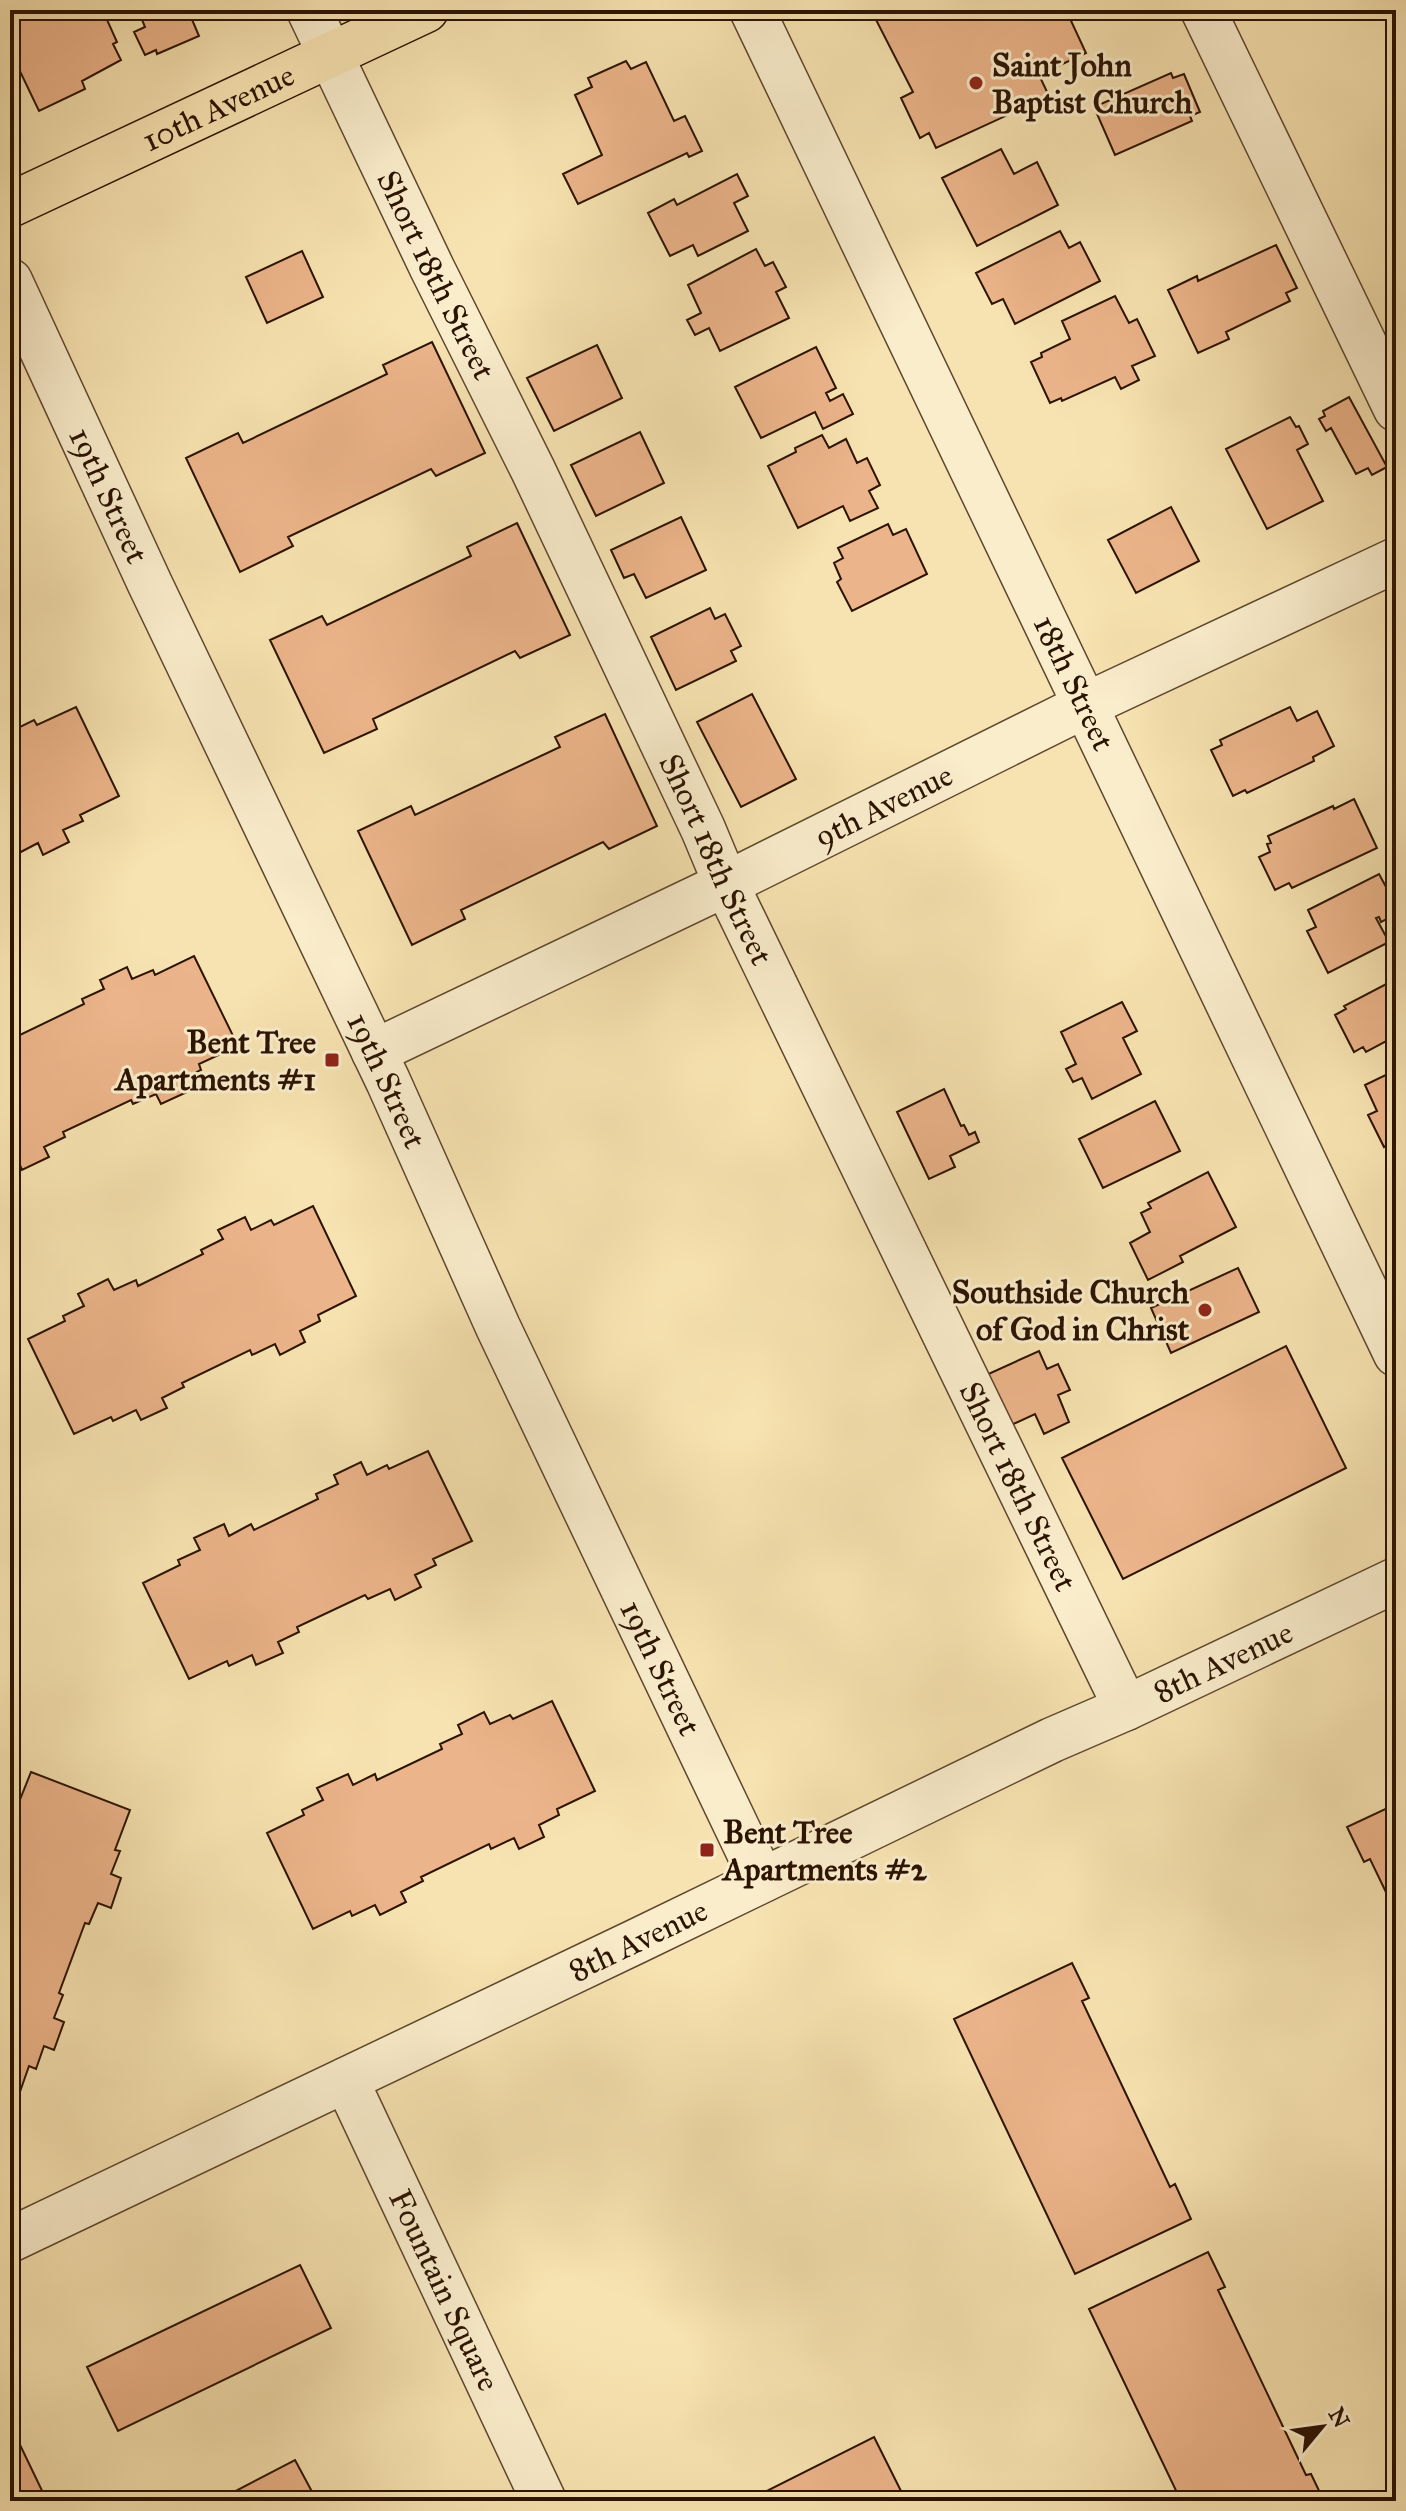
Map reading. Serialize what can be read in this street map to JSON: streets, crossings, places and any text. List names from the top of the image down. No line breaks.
{"streets":{"main road":["10th Avenue"],"street":["Short 18th Street","19th Street","18th Street","9th Avenue","8th Avenue","Fountain Square"]},"crossings":[["10th Avenue","Short 18th Street"],["Short 18th Street","9th Avenue"],["Short 18th Street","8th Avenue"],["19th Street","9th Avenue"],["19th Street","8th Avenue"],["18th Street","9th Avenue"],["8th Avenue","Fountain Square"]],"places":{"other":["Saint John Baptist Church","Southside Church of God in Christ"],"transit":["Bent Tree Apartments #1","Bent Tree Apartments #2"]},"north":"top right"}
